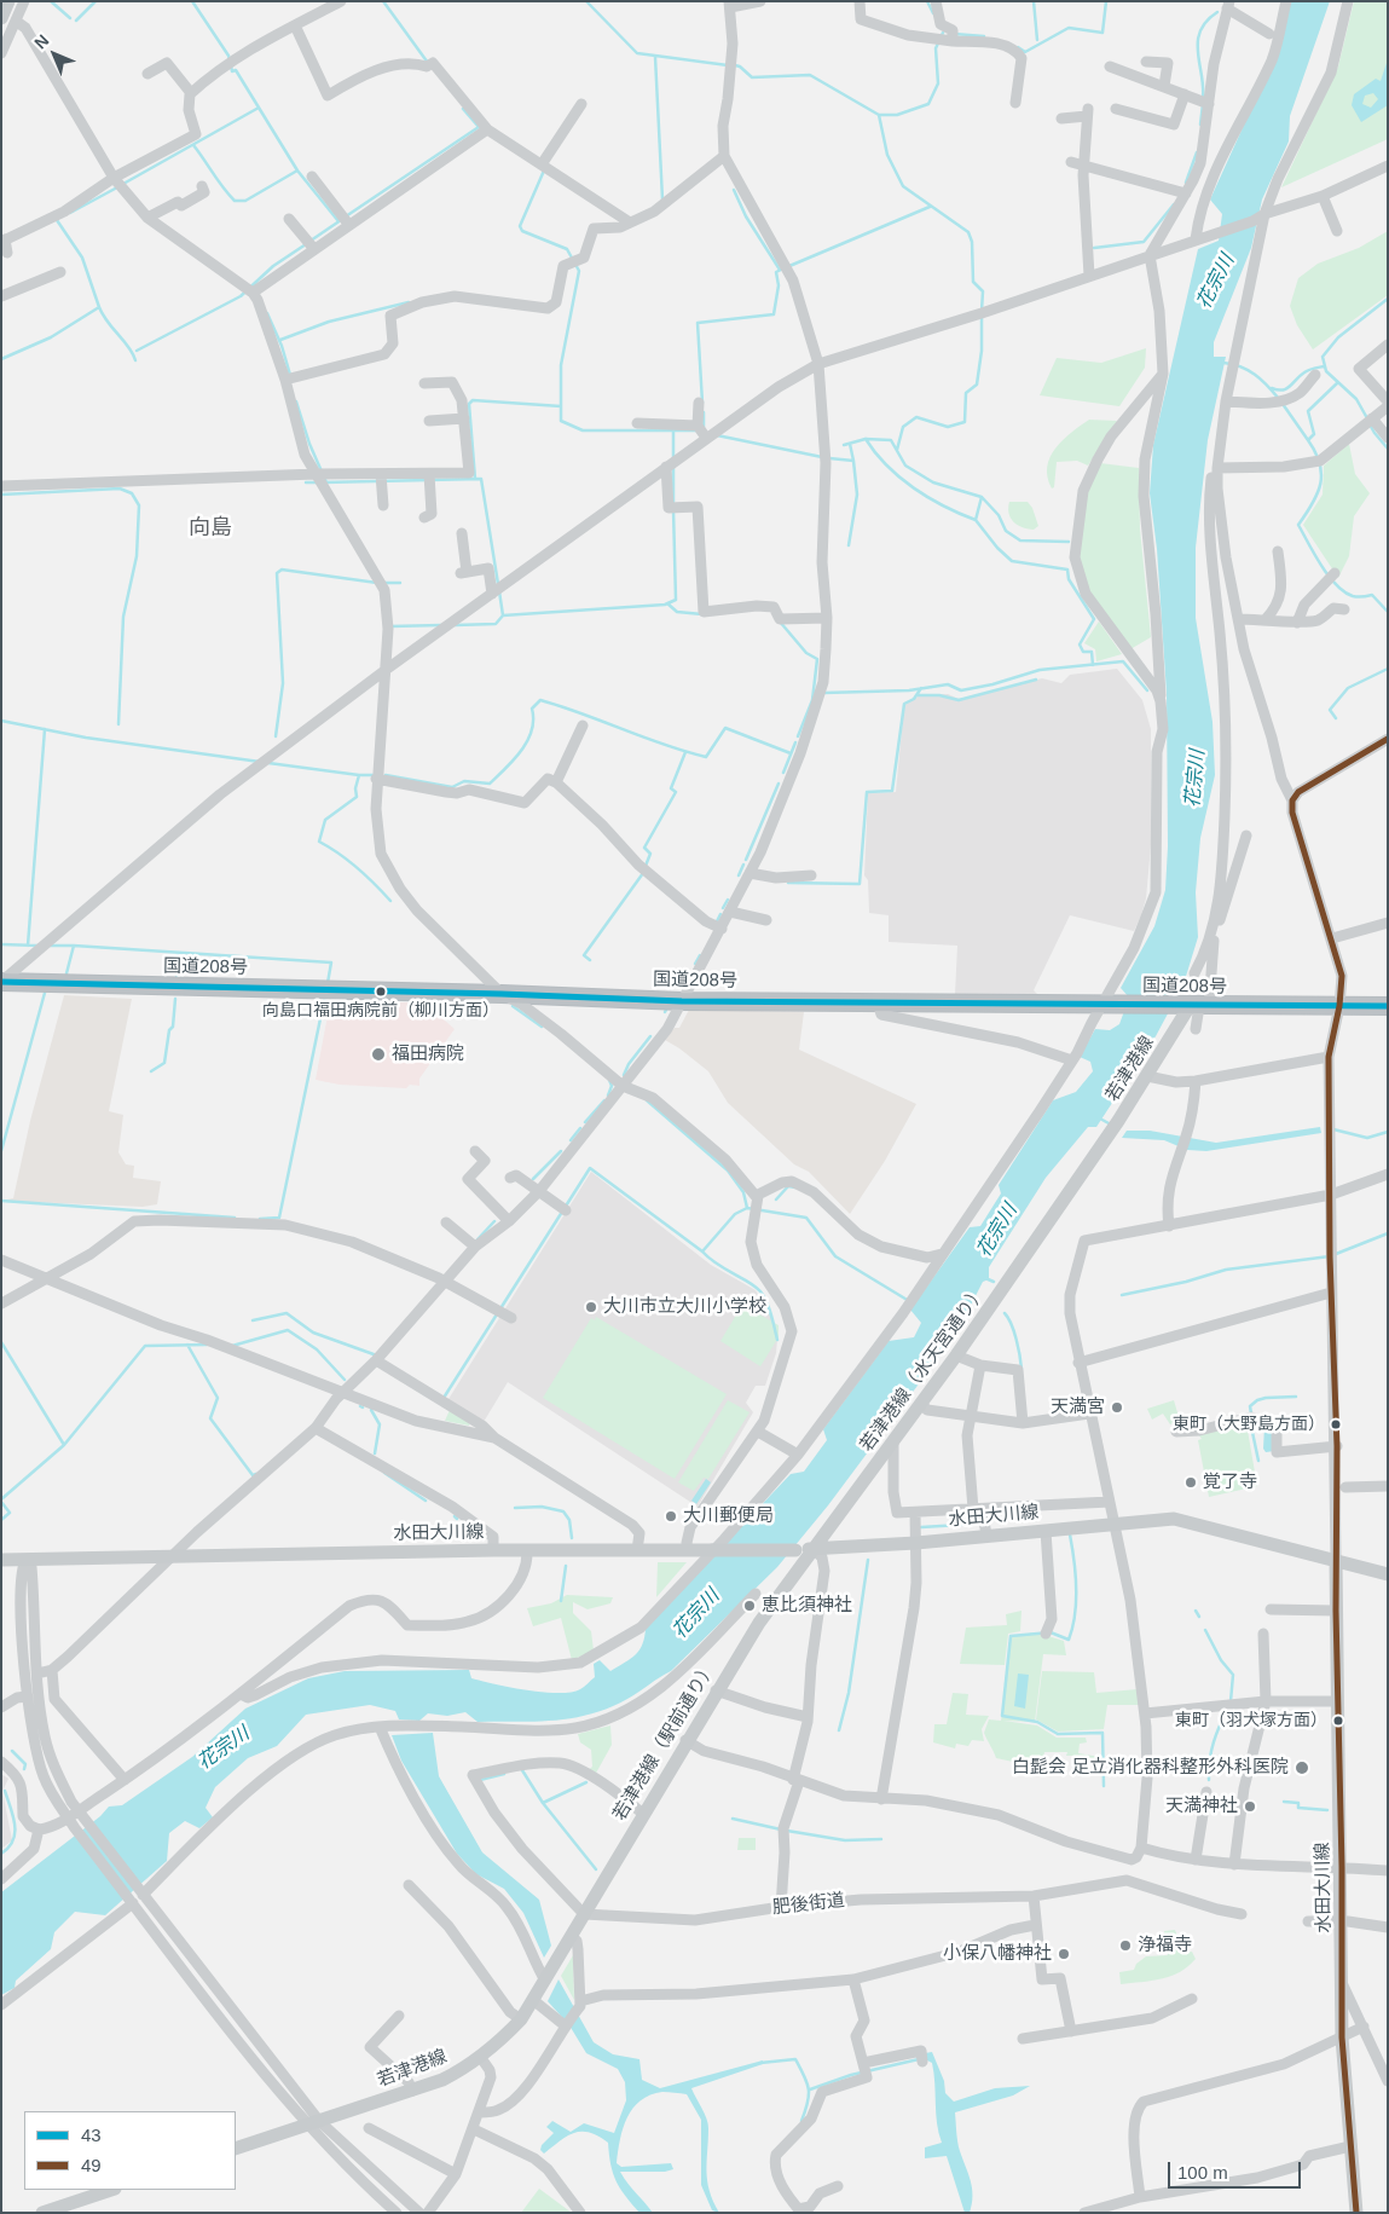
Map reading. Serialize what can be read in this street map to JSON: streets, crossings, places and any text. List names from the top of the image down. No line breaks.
{"streets":{"highway":["国道208号"],"main road":["若津港線","若津港線（水天宮通り）","水田大川線","若津港線（駅前通り）"],"street":["肥後街道"]},"crossings":[["国道208号","若津港線"],["若津港線","若津港線（水天宮通り）"],["若津港線","若津港線（駅前通り）"],["若津港線（水天宮通り）","水田大川線"],["若津港線（水天宮通り）","若津港線（駅前通り）"],["水田大川線","若津港線（駅前通り）"],["若津港線（駅前通り）","肥後街道"]],"districts":["向島"],"water":["花宗川"],"places":["向島口福田病院前（柳川方面）","福田病院","大川市立大川小学校","天満宮","東町（大野島方面）","覚了寺","大川郵便局","恵比須神社","東町（羽犬塚方面）","白髭会 足立消化器科整形外科医院","天満神社","浄福寺","小保八幡神社"],"lines":["transit line 49","transit line 43"],"legend":["43","49"],"scale_bar":"100 m","north":"top left"}
